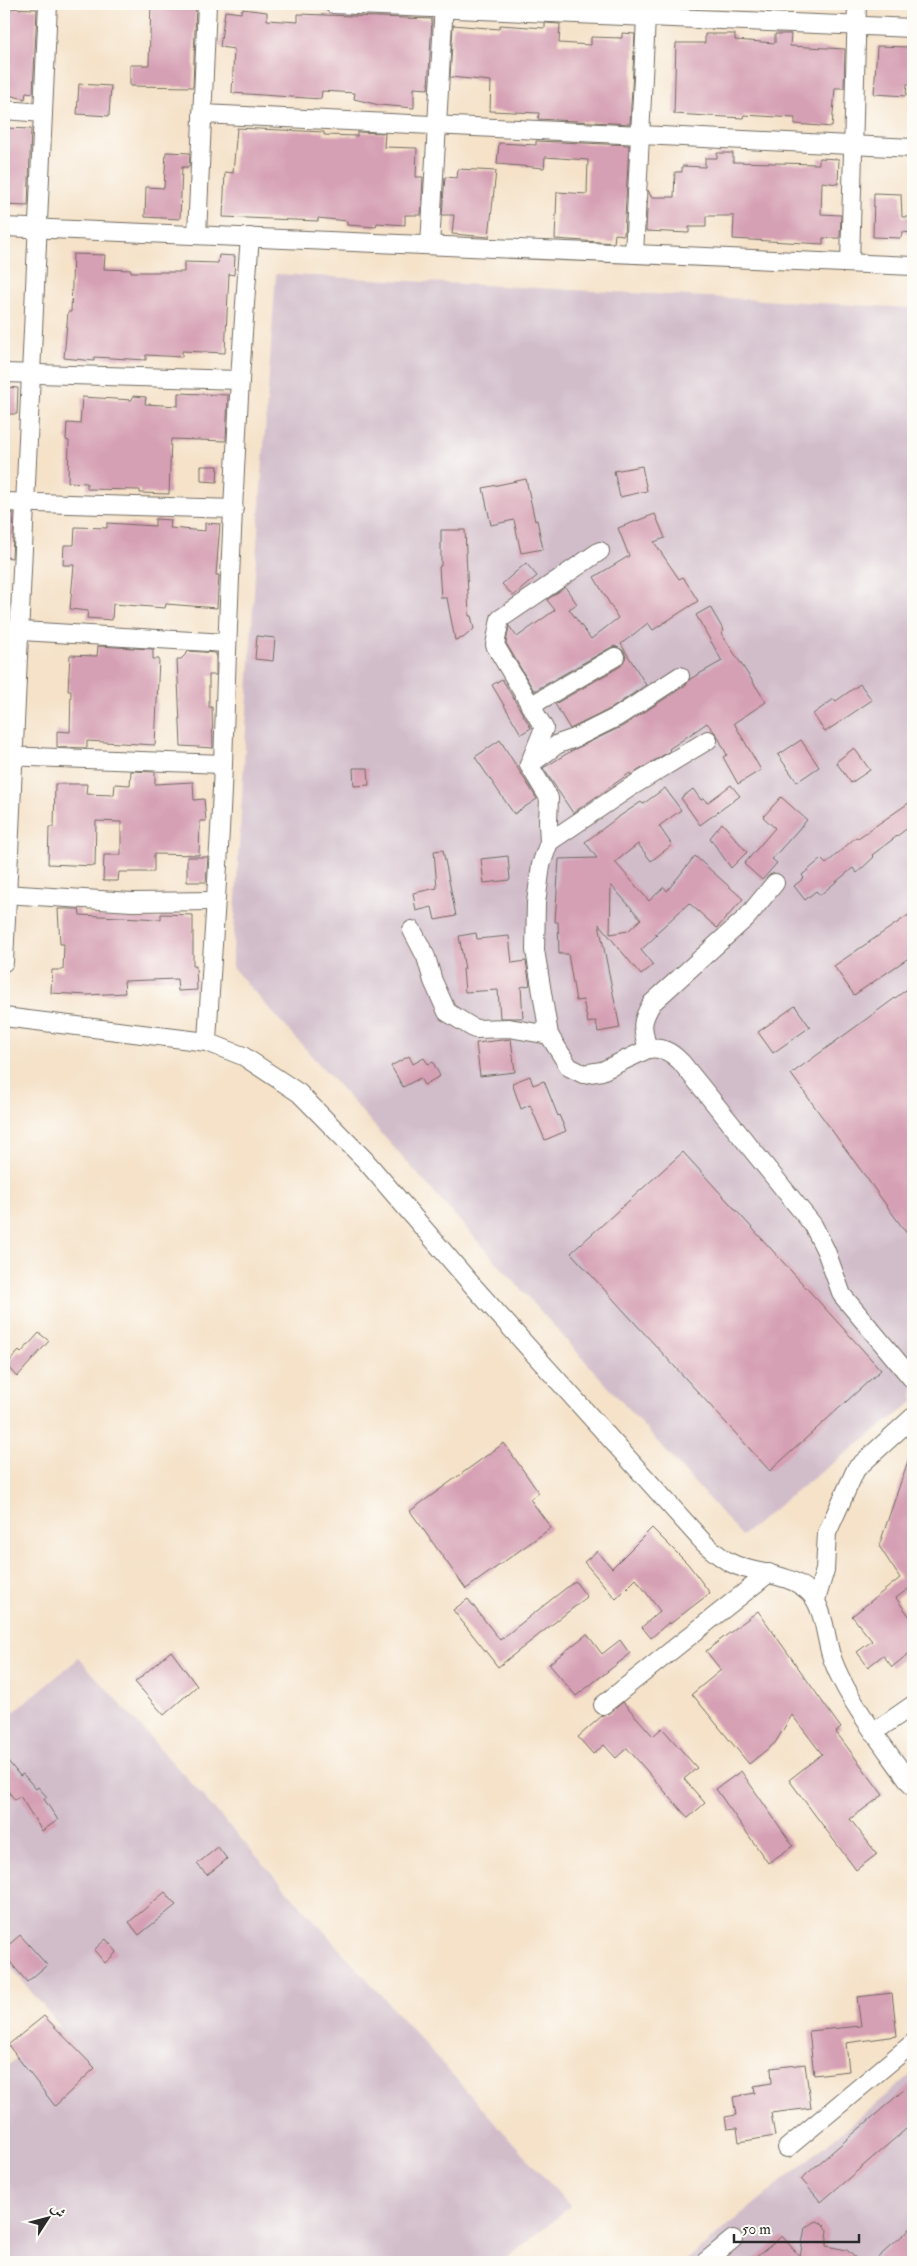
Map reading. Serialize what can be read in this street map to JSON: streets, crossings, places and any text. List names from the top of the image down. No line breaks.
{"scale_bar":"50 m","north":"top right"}
